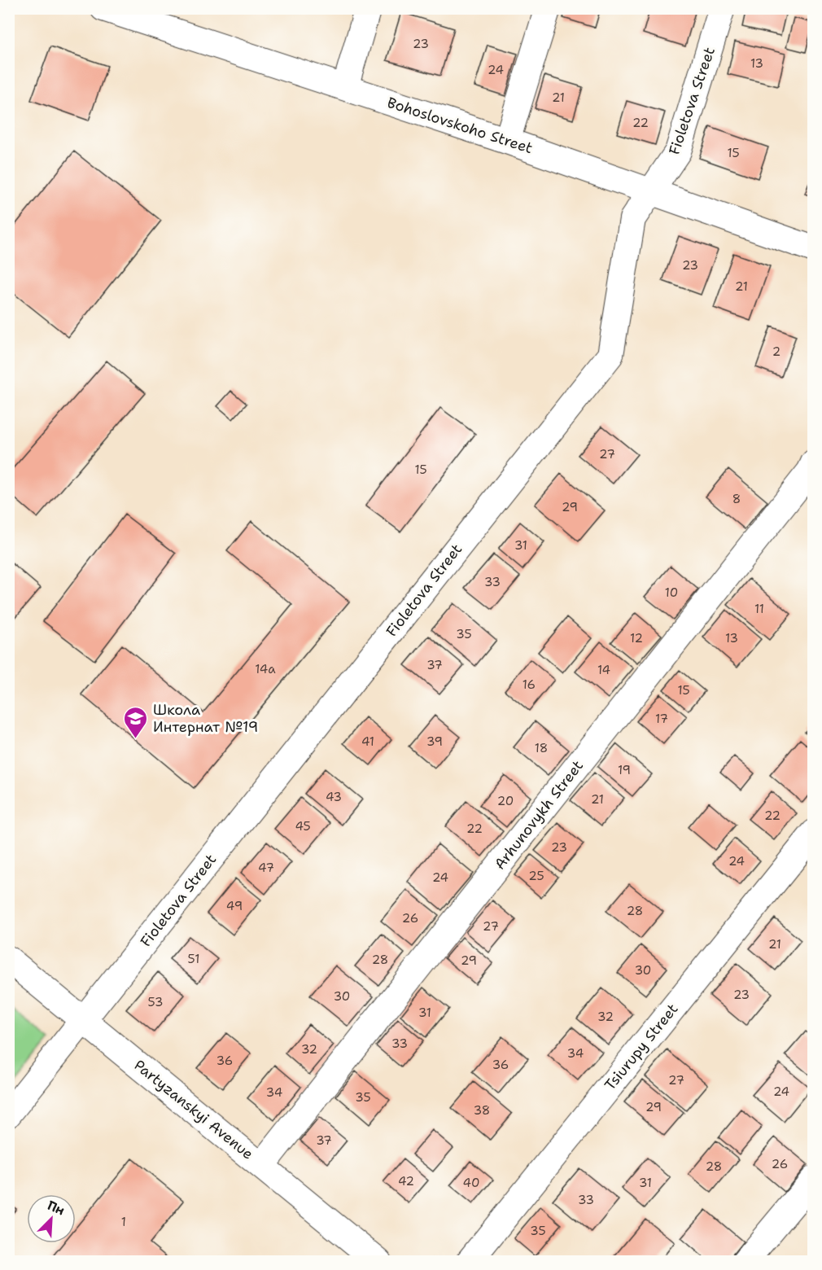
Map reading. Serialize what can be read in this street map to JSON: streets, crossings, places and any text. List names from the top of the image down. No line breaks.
{"streets":{"street":["Fioletova Street","Bohoslovskoho Street","Arhunovykh Street","Tsiurupy Street","Partyzanskyi Avenue"]},"crossings":[["Fioletova Street","Bohoslovskoho Street"],["Fioletova Street","Partyzanskyi Avenue"],["Arhunovykh Street","Partyzanskyi Avenue"]],"places":{"school or university":["Школа Интернат №19"]},"house_numbers":["23","13","24","21","22","15","23","21","2","27","15","8","29","31","33","10","11","35","12","13","37","14а","14","16","15","17","41","39","18","19","43","21","20","22","45","22","23","24","47","25","24","49","28","26","27","21","51","28","29","30","23","30","53","31","32","33","32","34","36","36","27","24","34","35","29","38","37","26","28","42","40","31","33","1","35"],"north":"top right"}
